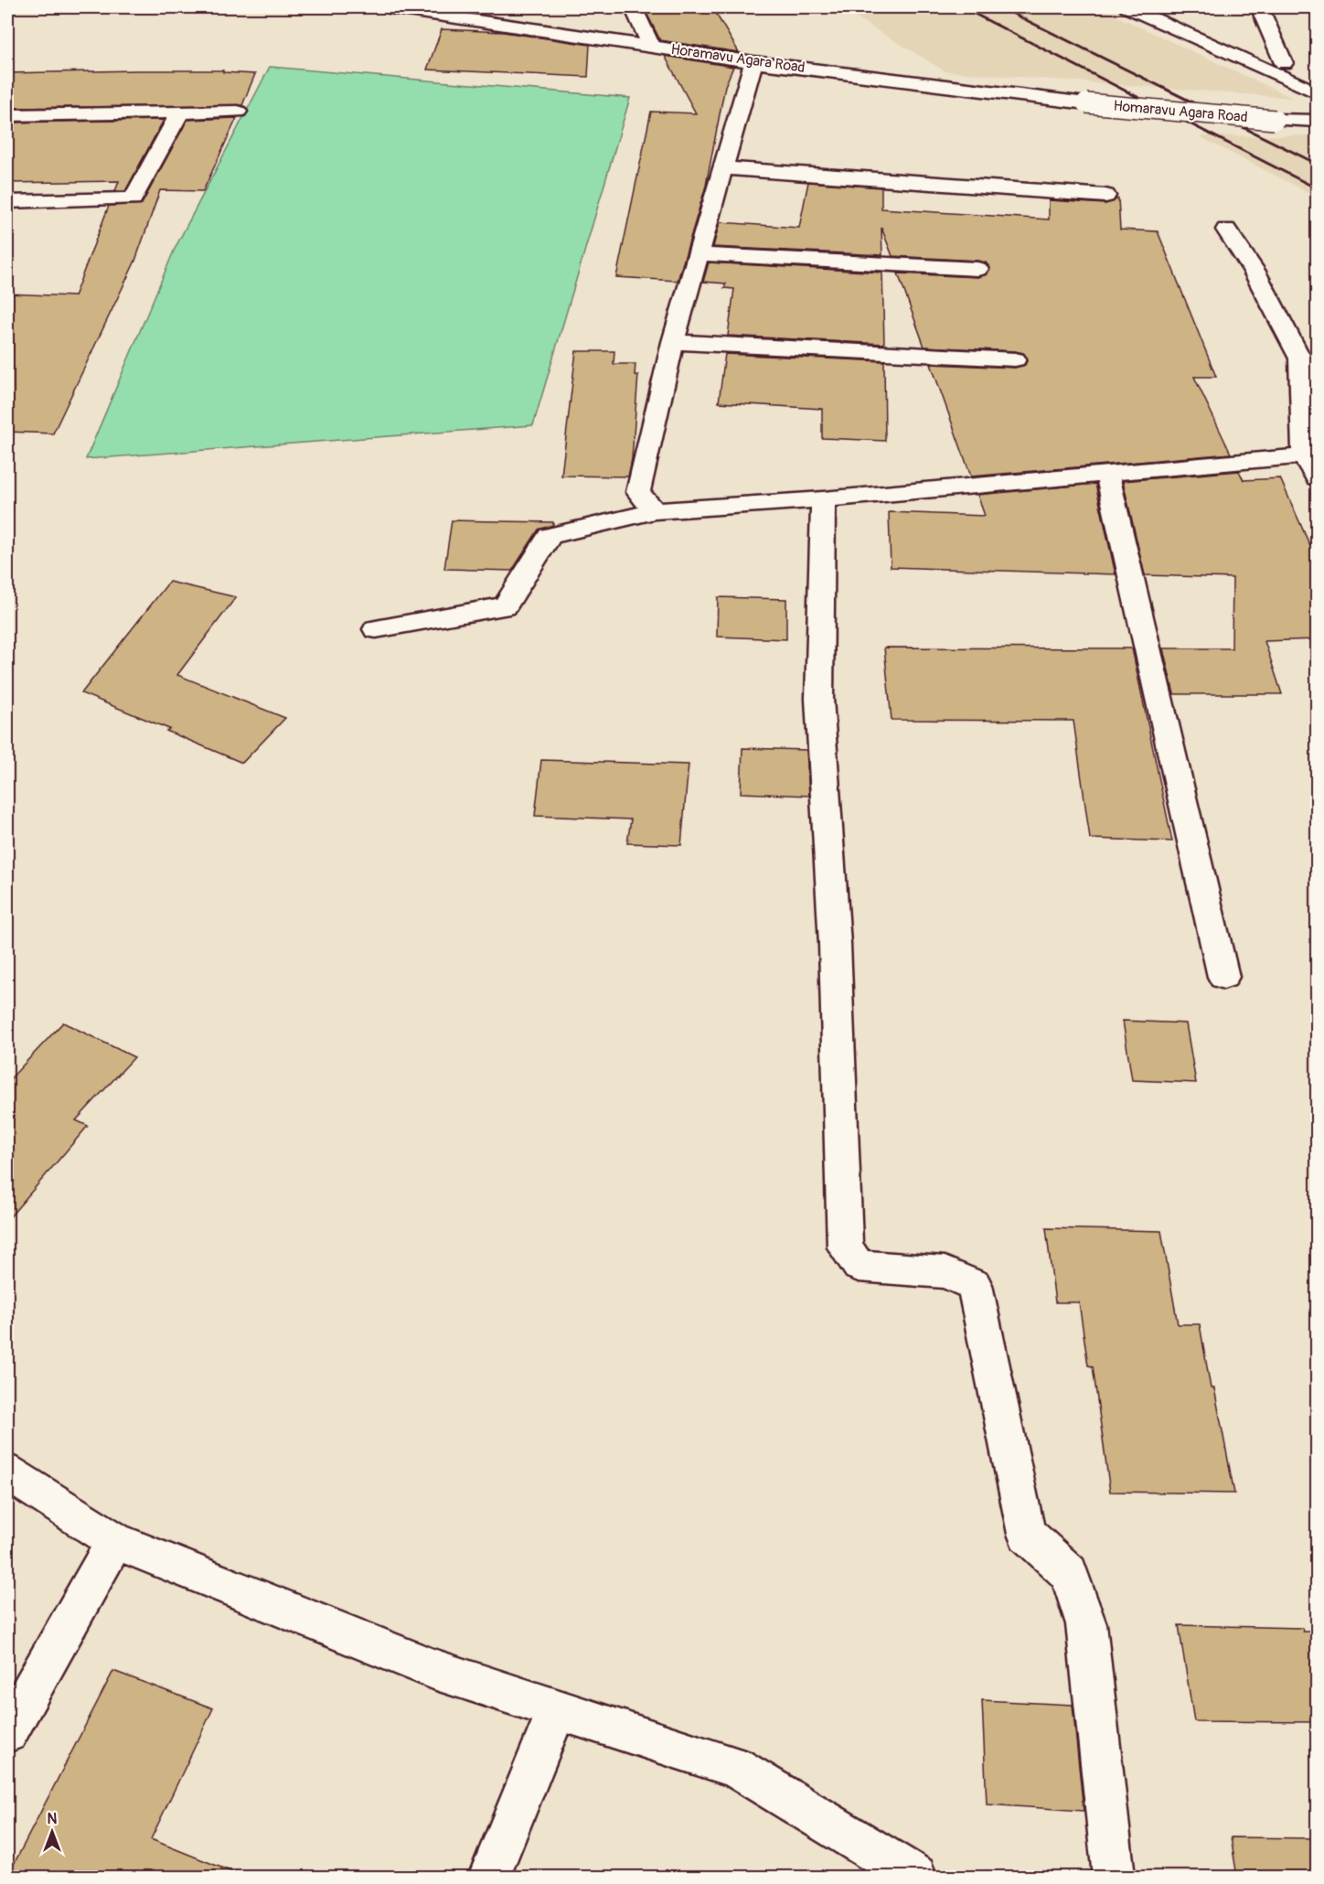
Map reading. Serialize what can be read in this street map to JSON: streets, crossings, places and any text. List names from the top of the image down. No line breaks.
{"streets":{"street":["Horamavu Agara Road","Homaravu Agara Road"]},"crossings":[["Horamavu Agara Road","Homaravu Agara Road"]],"north":"top"}
